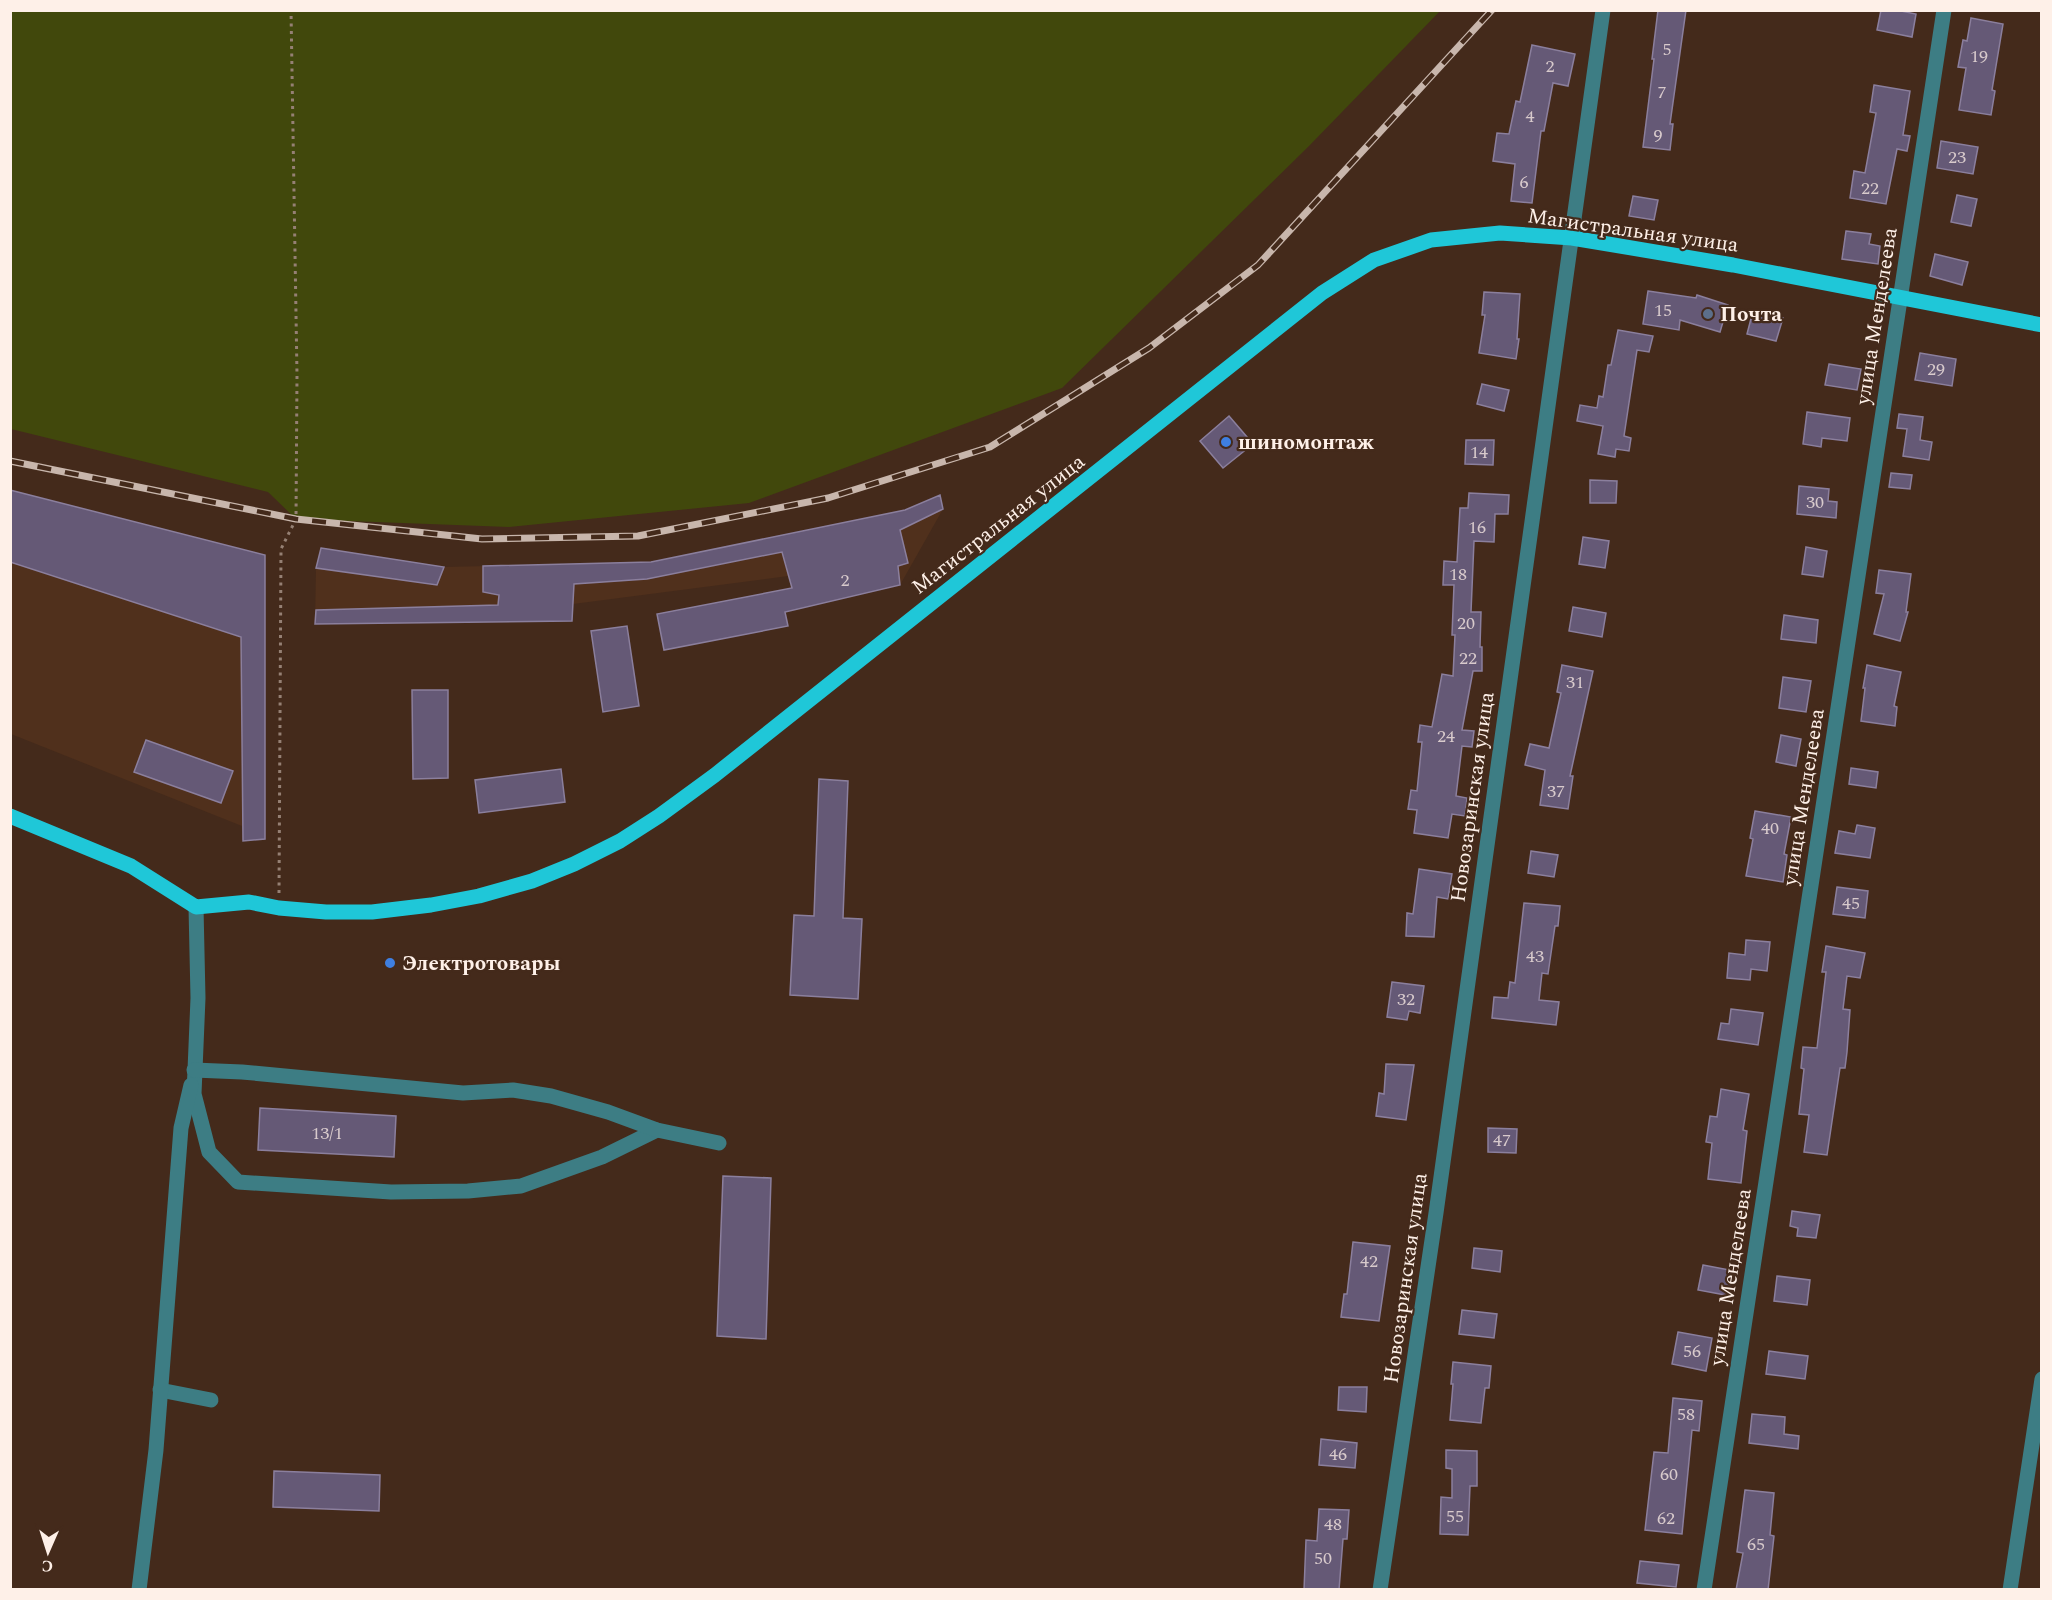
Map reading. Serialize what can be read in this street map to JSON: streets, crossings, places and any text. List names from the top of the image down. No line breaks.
{"streets":{"main road":["Магистральная улица"],"street":["улица Менделеева","Новозаринская улица"]},"crossings":[["Магистральная улица","улица Менделеева"],["Магистральная улица","Новозаринская улица"]],"places":["Почта","шиномонтаж","Электротовары"],"house_numbers":["5","19","2","7","4","9","23","6","22","15","29","14","30","16","18","2","20","22","31","24","37","40","45","43","32","13/1","47","42","56","58","46","60","55","62","48","65","50"],"north":"bottom"}
